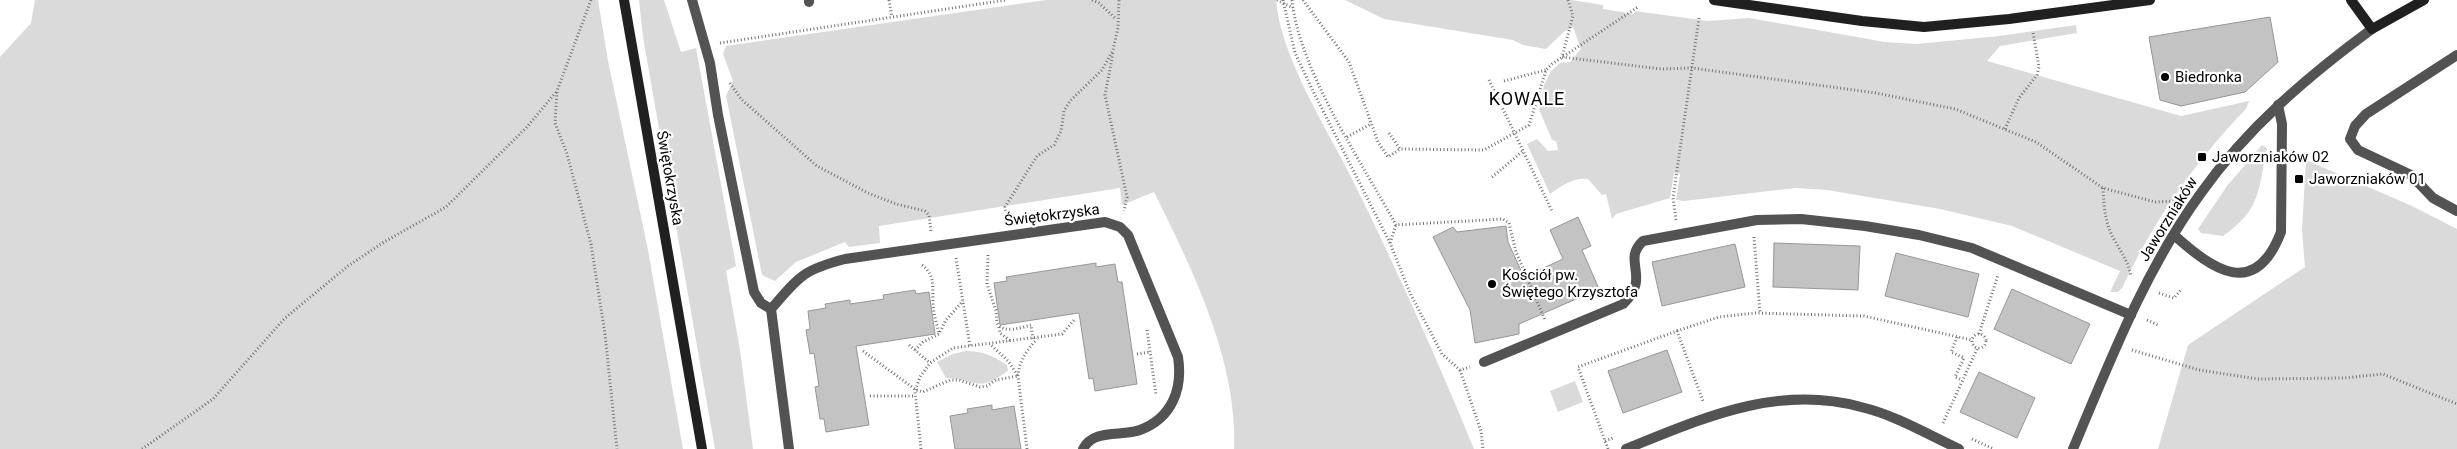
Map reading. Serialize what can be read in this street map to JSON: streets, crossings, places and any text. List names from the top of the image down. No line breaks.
{"streets":{"street":["Świętokrzyska","Jaworzniaków"]},"districts":["KOWALE"],"places":{"other":["Biedronka","Kościół pw. Świętego Krzysztofa"],"transit":["Jaworzniaków 02","Jaworzniaków 01"]}}
